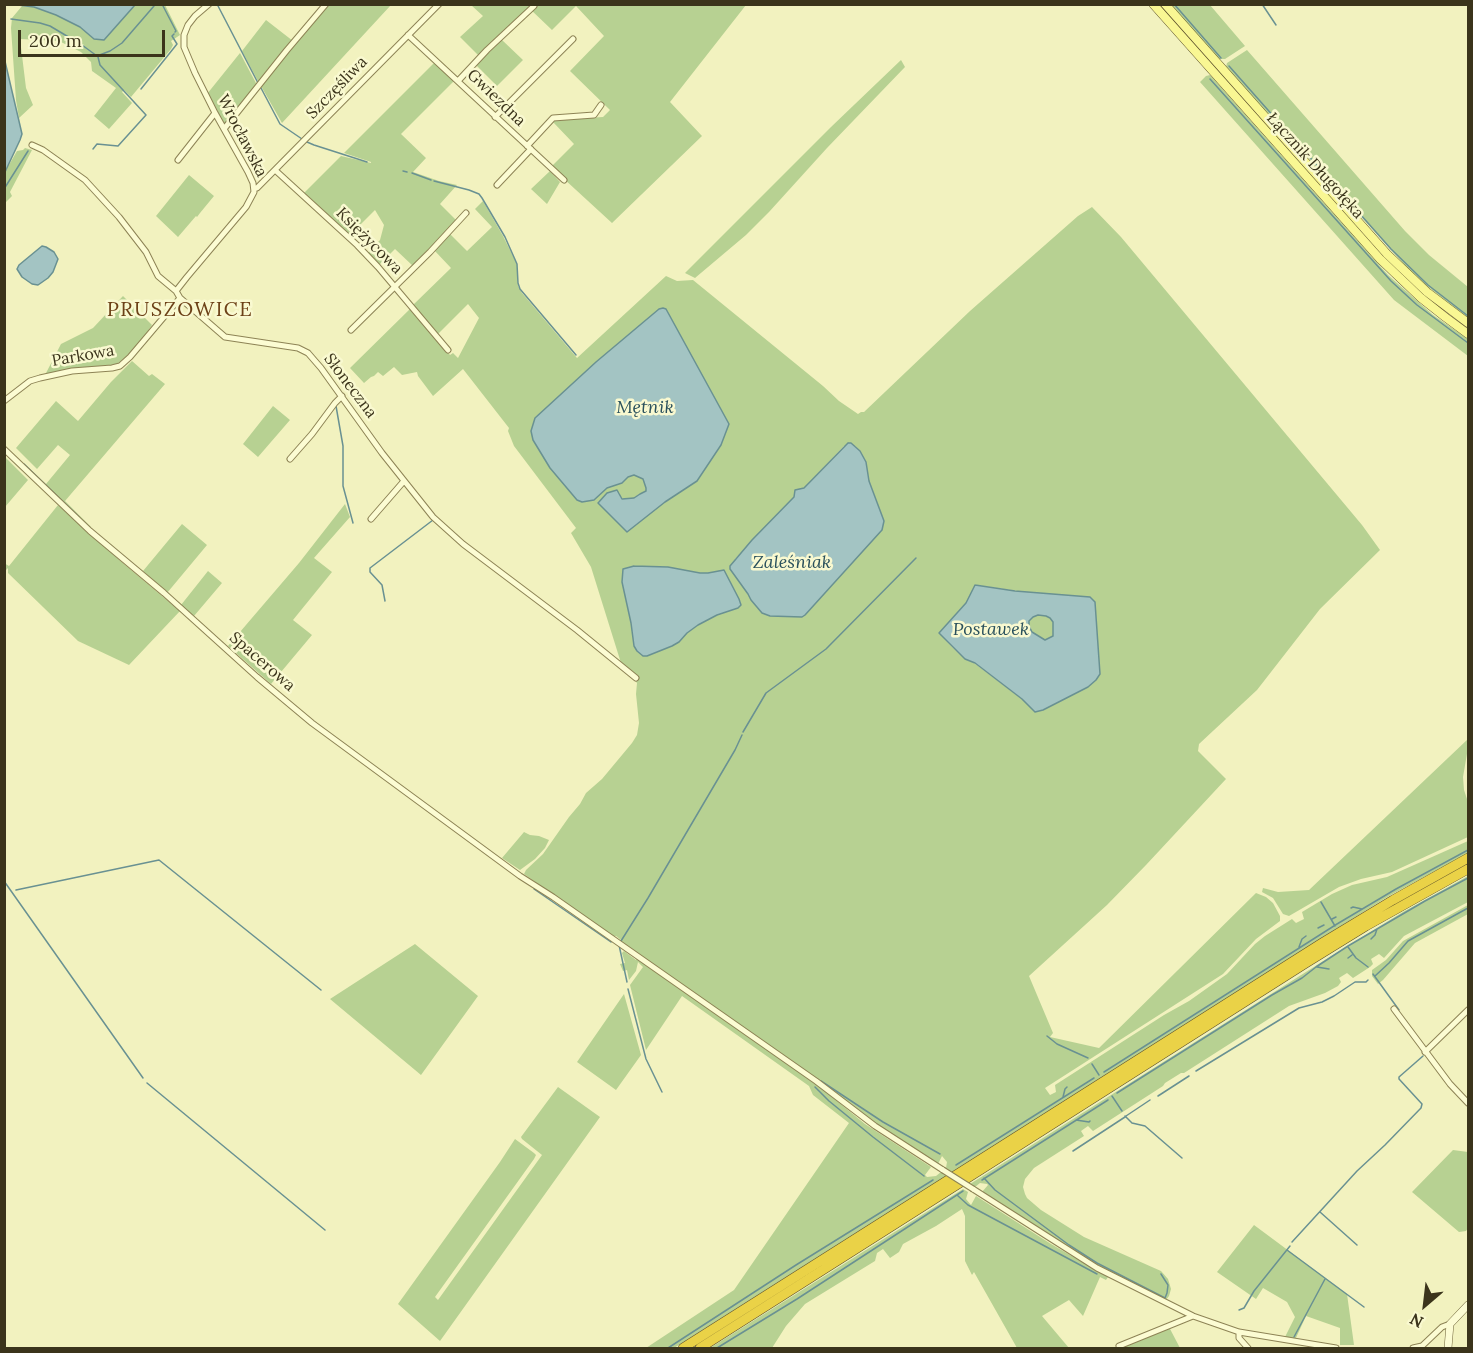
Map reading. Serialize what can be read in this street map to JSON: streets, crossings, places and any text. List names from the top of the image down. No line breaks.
{"streets":{"main road":["Łącznik Długołęka"],"street":["Szczęśliwa","Gwiezdna","Wrocławska","Księżycowa","Parkowa","Słoneczna","Spacerowa"]},"crossings":[["Szczęśliwa","Gwiezdna"],["Szczęśliwa","Wrocławska"],["Szczęśliwa","Księżycowa"],["Wrocławska","Słoneczna"],["Parkowa","Słoneczna"]],"districts":["PRUSZOWICE"],"water":["Mętnik","Zaleśniak","Postawek"],"scale_bar":"200 m","north":"bottom left"}
